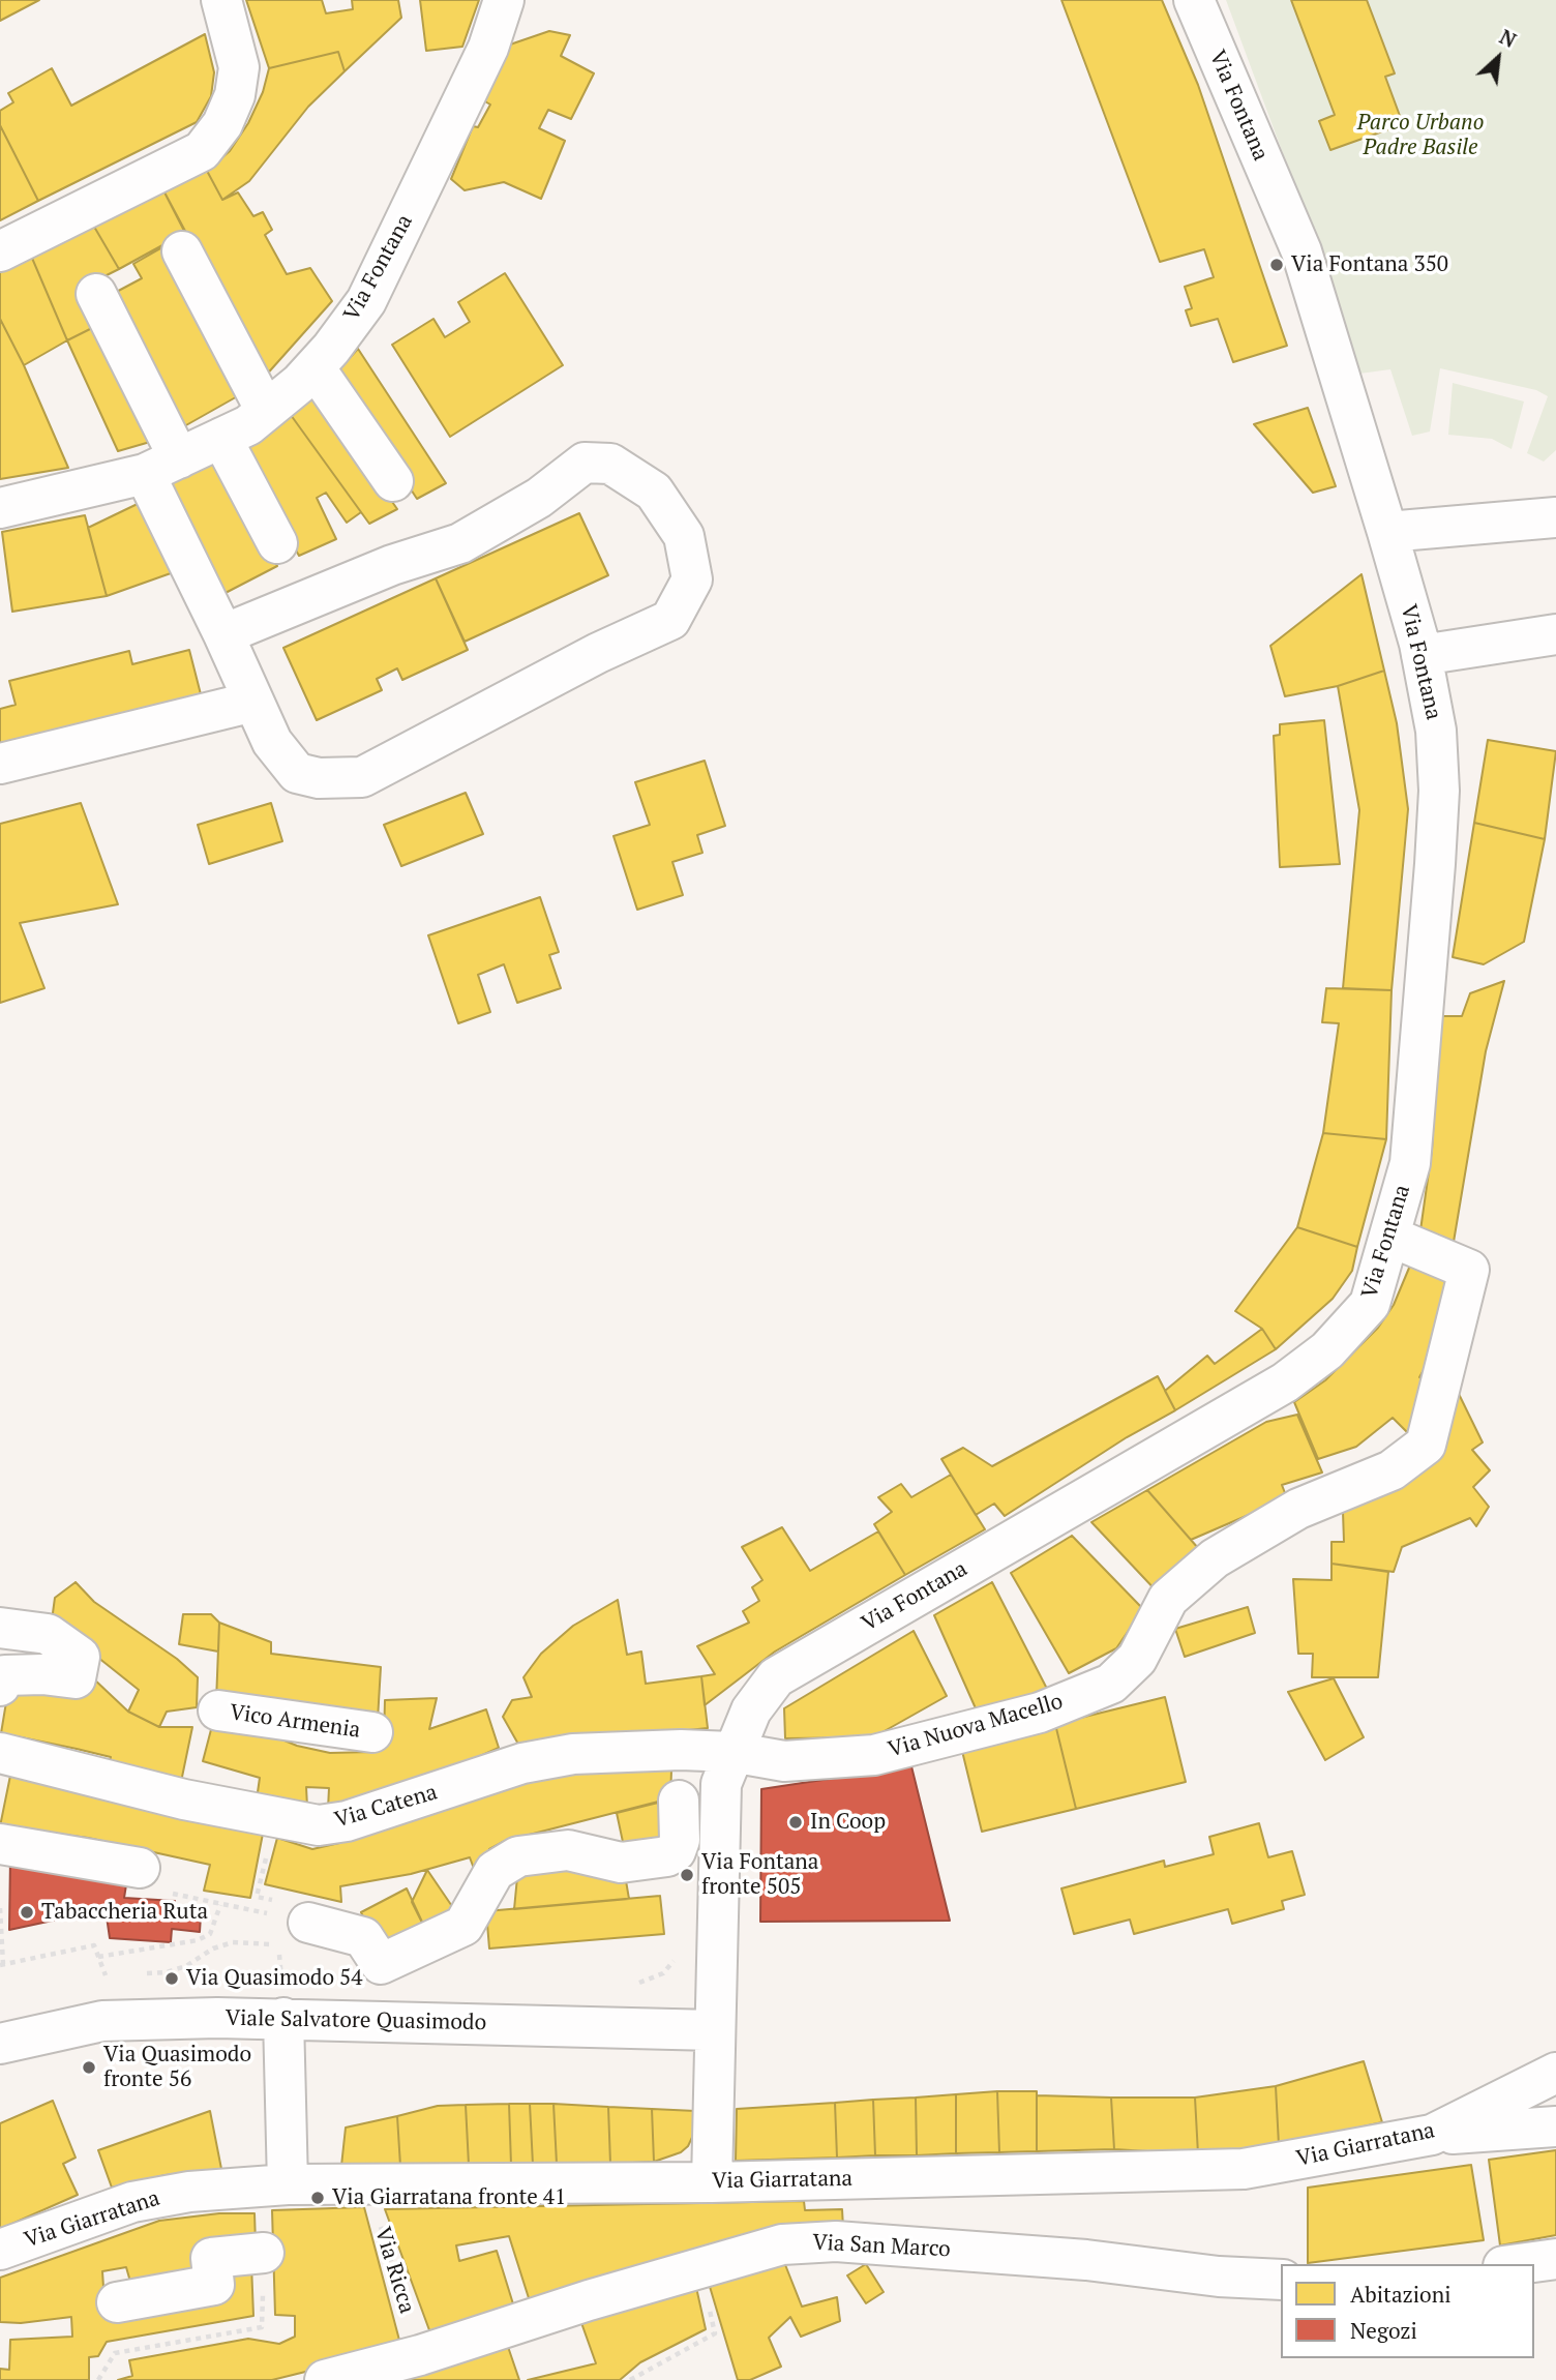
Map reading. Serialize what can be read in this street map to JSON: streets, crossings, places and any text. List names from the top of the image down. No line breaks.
{"streets":{"street":["Via Fontana","Vico Armenia","Via Nuova Macello","Via Catena","Viale Salvatore Quasimodo","Via Giarratana","Via San Marco"],"path":["Via Ricca"]},"crossings":[["Via Fontana","Via Nuova Macello"],["Via Fontana","Via Catena"],["Via Fontana","Viale Salvatore Quasimodo"],["Via Fontana","Via Giarratana"],["Via Nuova Macello","Via Catena"],["Via Giarratana","Via Ricca"],["Via San Marco","Via Ricca"]],"parks":["Parco Urbano Padre Basile"],"places":["Via Fontana 350","In Coop","Via Fontana fronte 505","Tabaccheria Ruta","Via Quasimodo 54","Via Quasimodo fronte 56","Via Giarratana fronte 41"],"legend":["Abitazioni","Negozi"],"north":"top right"}
